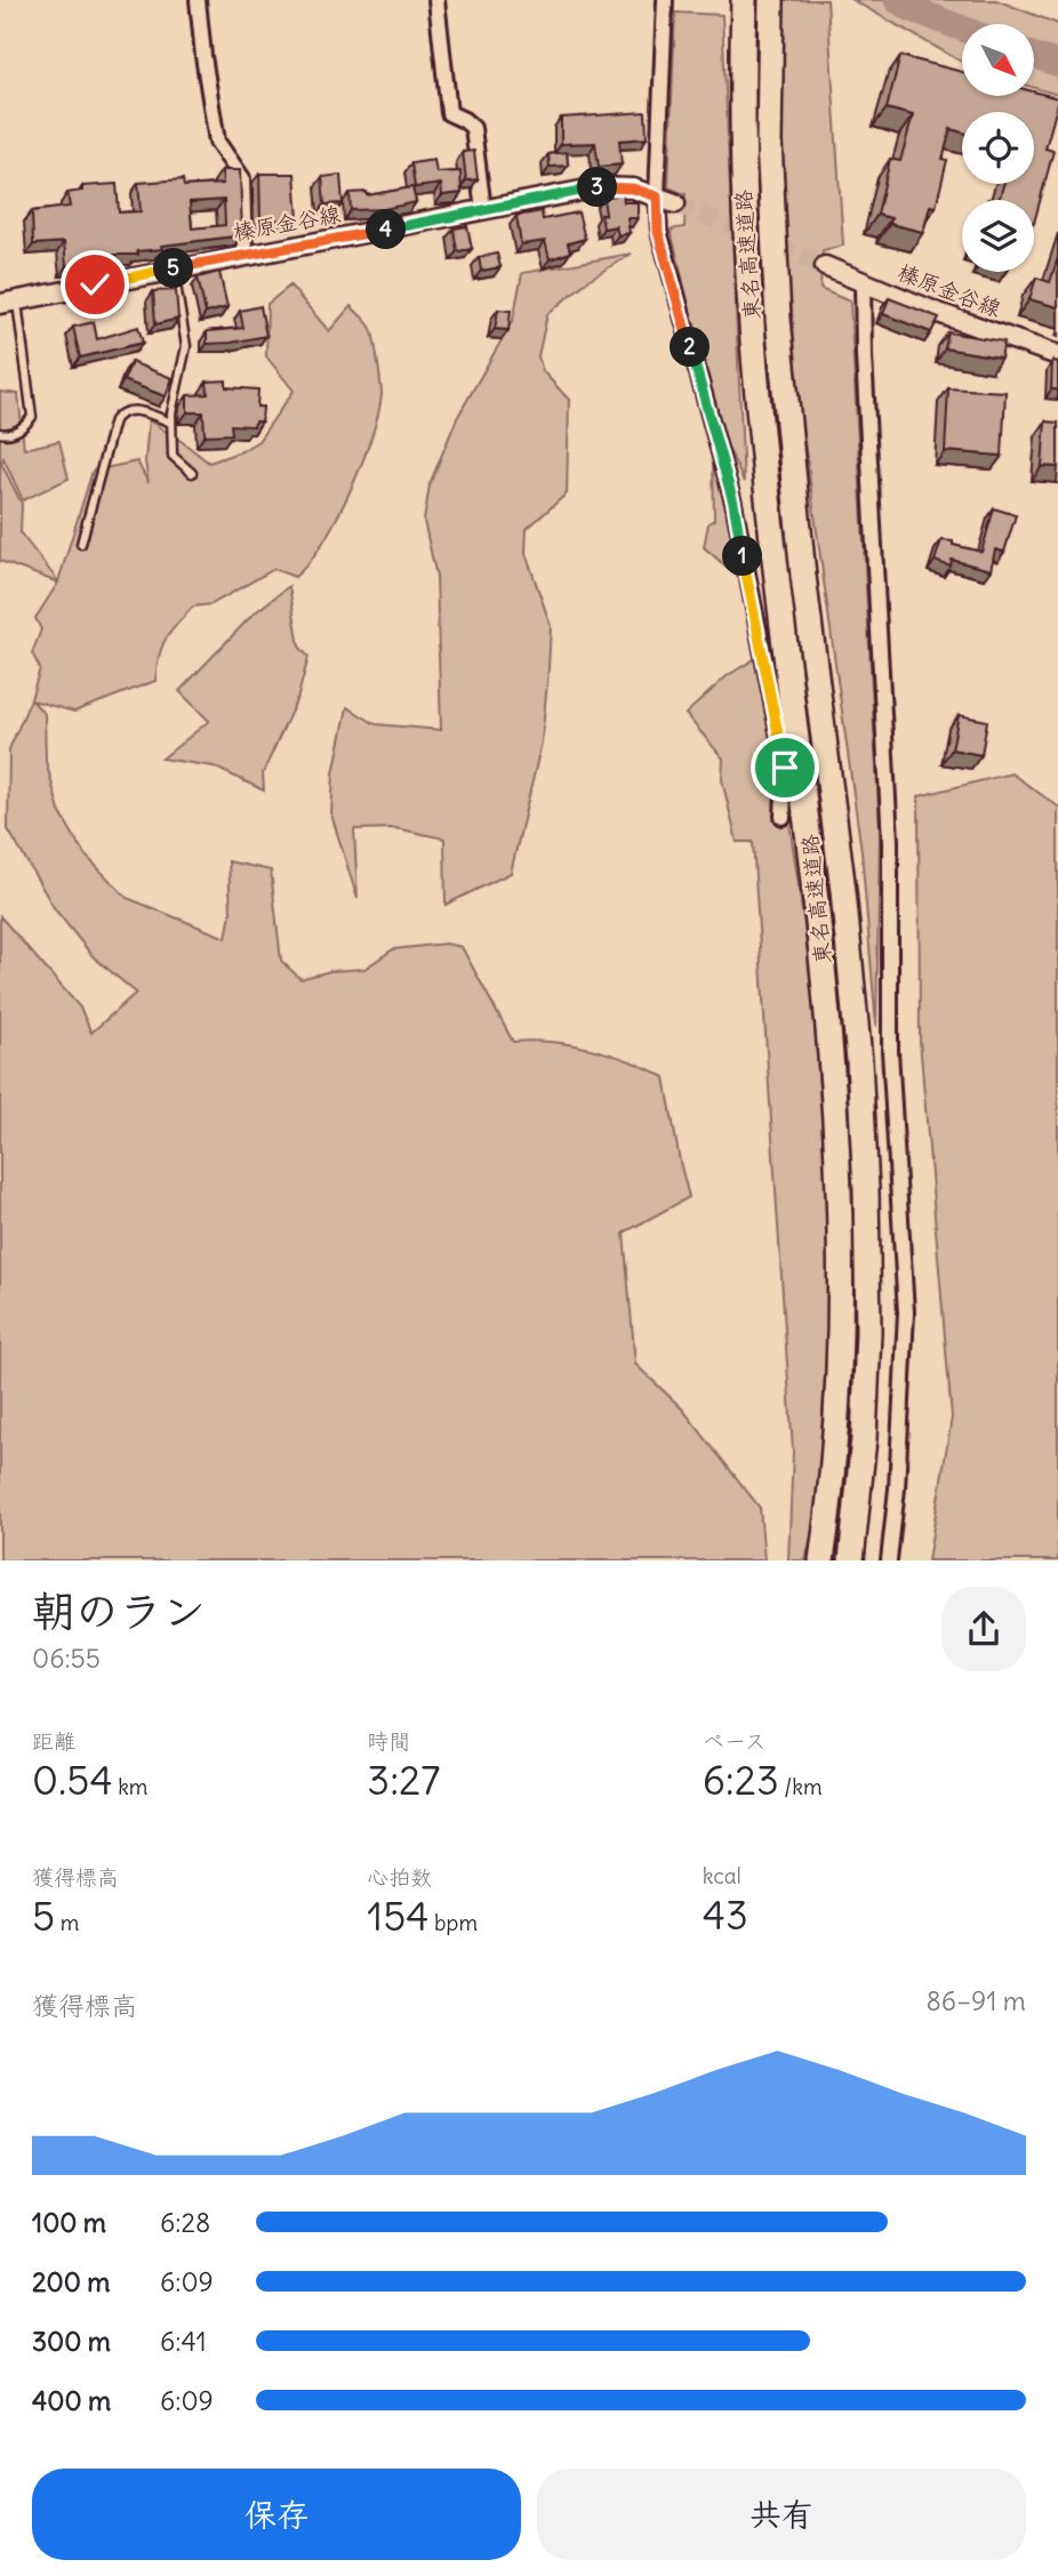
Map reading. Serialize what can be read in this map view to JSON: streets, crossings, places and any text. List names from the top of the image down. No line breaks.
{"streets":{"highway":["東名高速道路"],"main road":["榛原金谷線"]},"north":"bottom right","page":{"pins":["3","4","5","2","1"],"heading":["朝のラン","06:55"],"stats":[["距離","0.54 km"],["時間","3:27"],["ペース","6:23 /km"],["獲得標高","5 m"],["心拍数","154 bpm"],["kcal","43"]],"chart":["獲得標高","86–91 m"],"list":[{"name":"100 m","note":"6:28"},{"name":"200 m","note":"6:09"},{"name":"300 m","note":"6:41"},{"name":"400 m","note":"6:09"}],"buttons":["保存","共有"]}}
